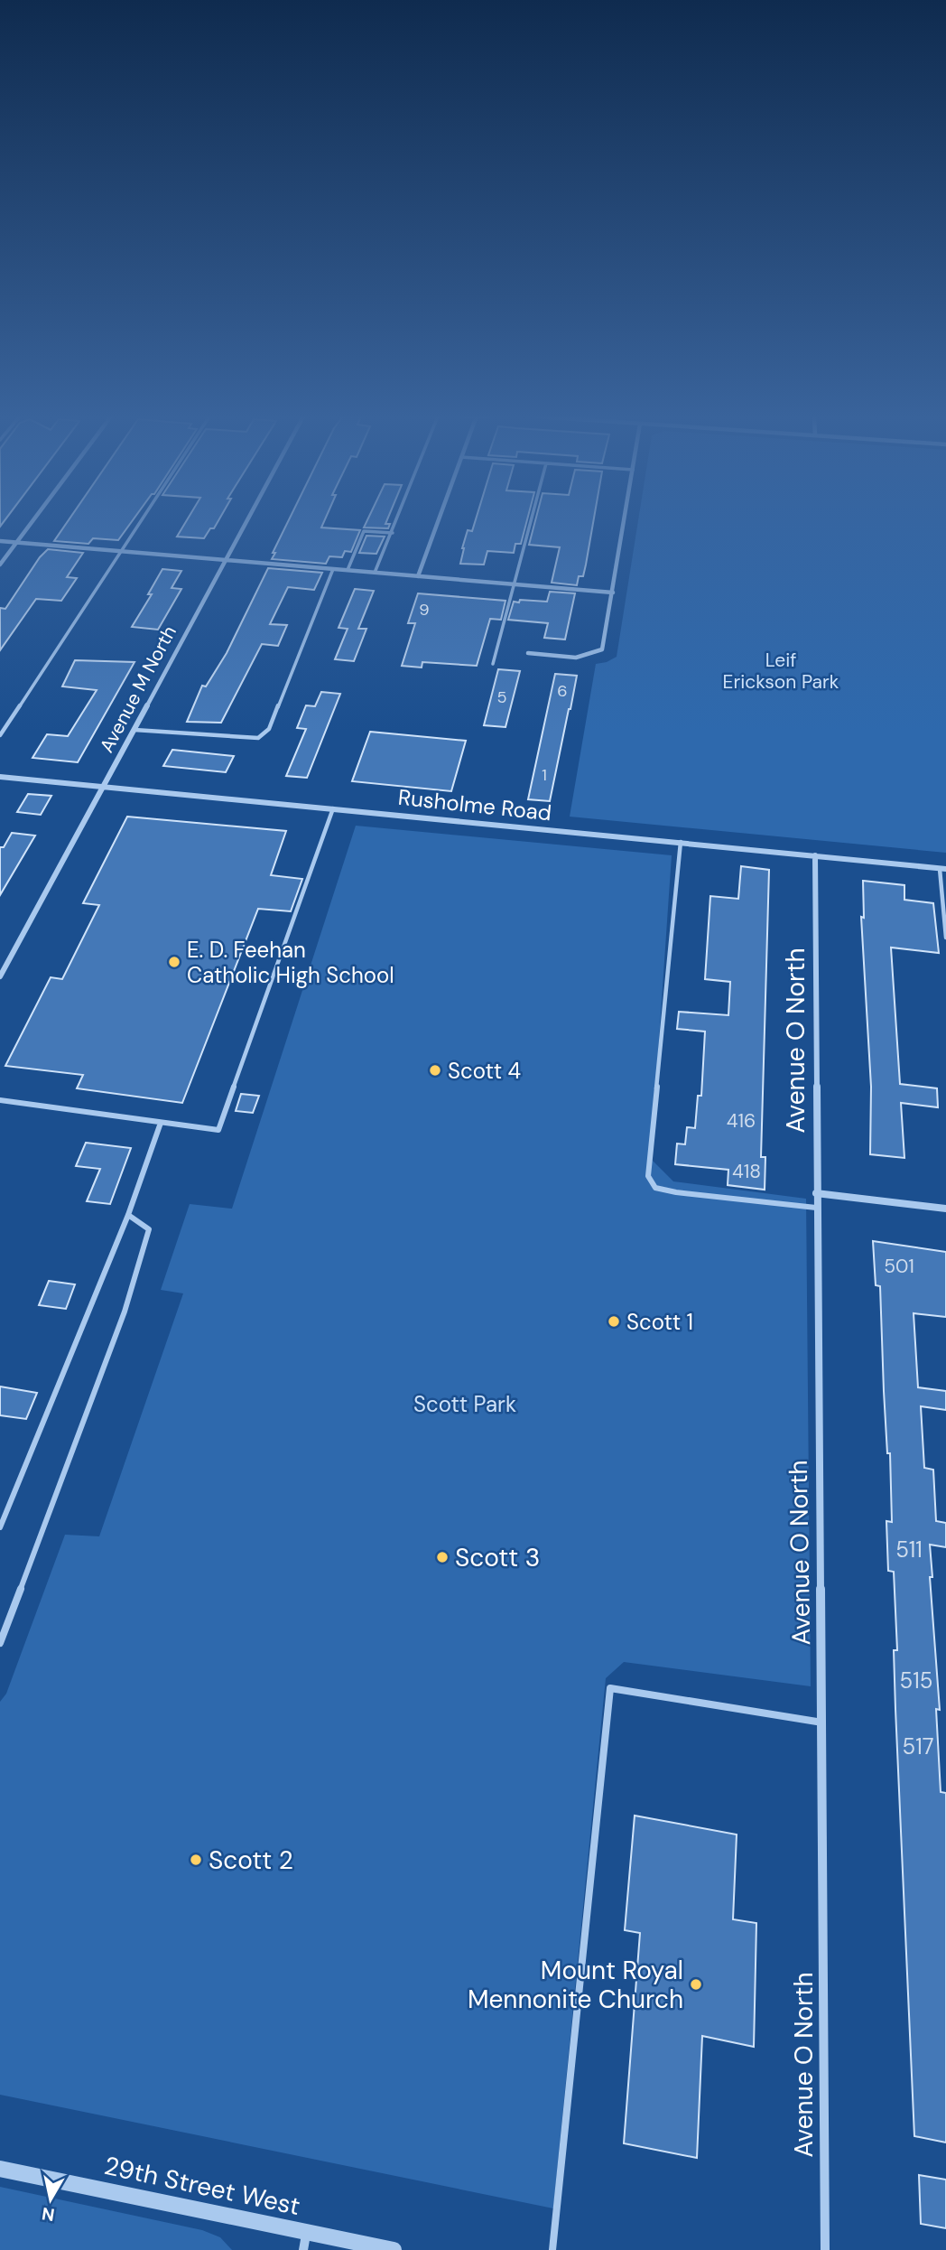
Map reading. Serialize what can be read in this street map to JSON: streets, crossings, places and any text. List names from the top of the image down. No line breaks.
{"streets":{"street":["Avenue M North","Rusholme Road","Avenue O North","29th Street West"]},"crossings":[["Avenue M North","Rusholme Road"],["Rusholme Road","Avenue O North"]],"parks":["Leif Erickson Park","Scott Park"],"places":["E. D. Feehan Catholic High School","Scott 4","Scott 1","Scott 3","Scott 2","Mount Royal Mennonite Church"],"house_numbers":["9","6","5","1","416","418","501","511","515","517"],"north":"bottom"}
